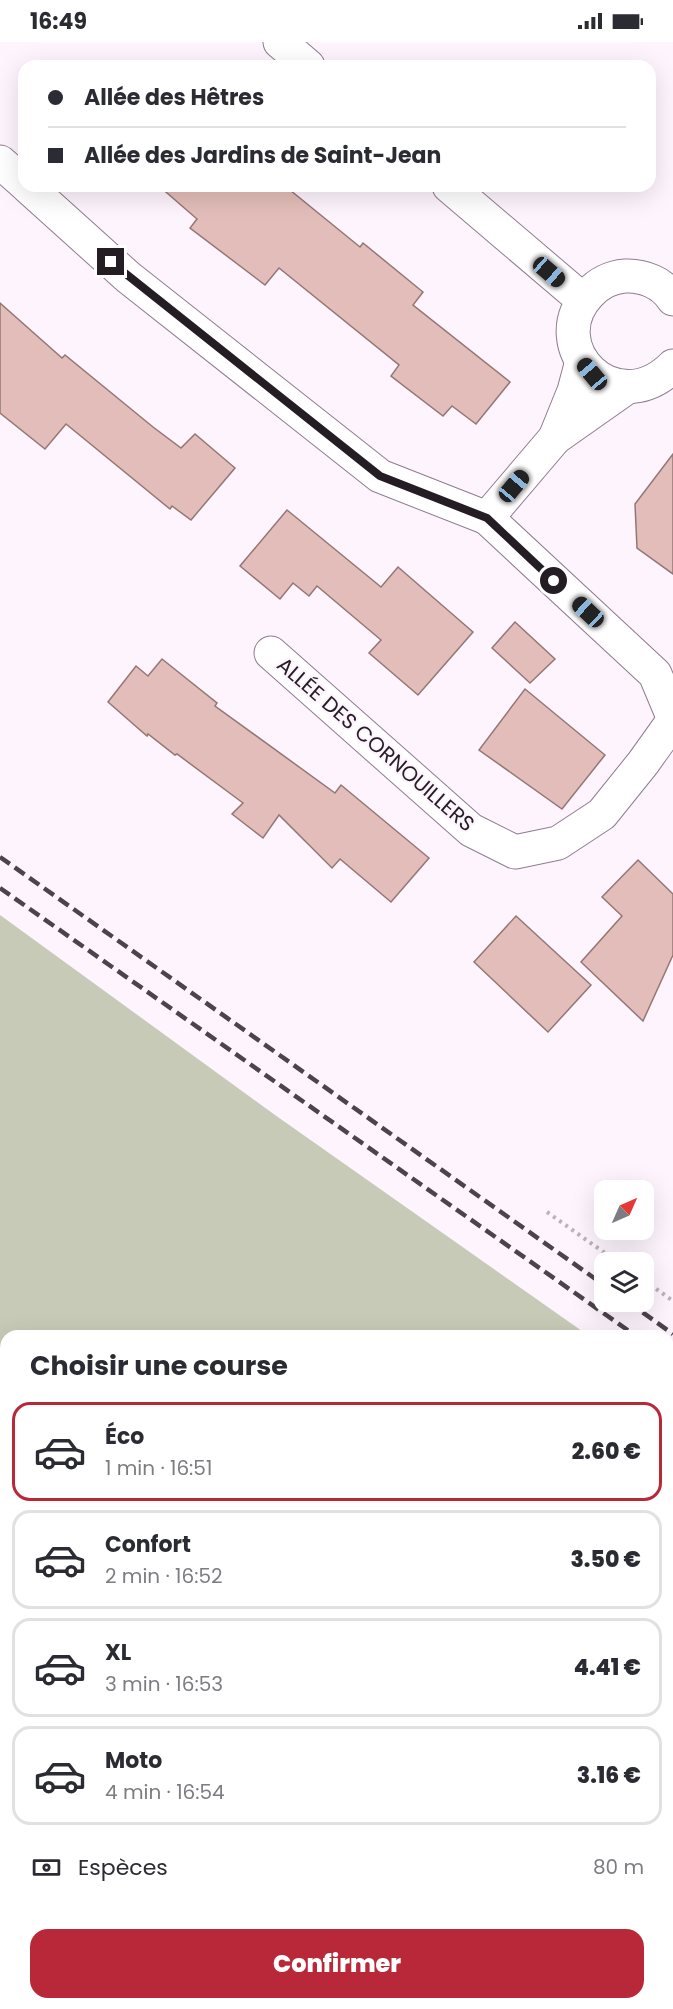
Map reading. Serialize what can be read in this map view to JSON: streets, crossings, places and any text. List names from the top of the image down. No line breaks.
{"streets":{"street":["ALLÉE DES CORNOUILLERS"]},"north":"top right","page":{"status":"16:49","banner":["Allée des Hêtres","Allée des Jardins de Saint-Jean"],"heading":"Choisir une course","list":[{"name":"Éco","note":"1 min · 16:51","value":"2.60 €"},{"name":"Confort","note":"2 min · 16:52","value":"3.50 €"},{"name":"XL","note":"3 min · 16:53","value":"4.41 €"},{"name":"Moto","note":"4 min · 16:54","value":"3.16 €"}],"pay":["Espèces","80 m"],"buttons":"Confirmer"}}
